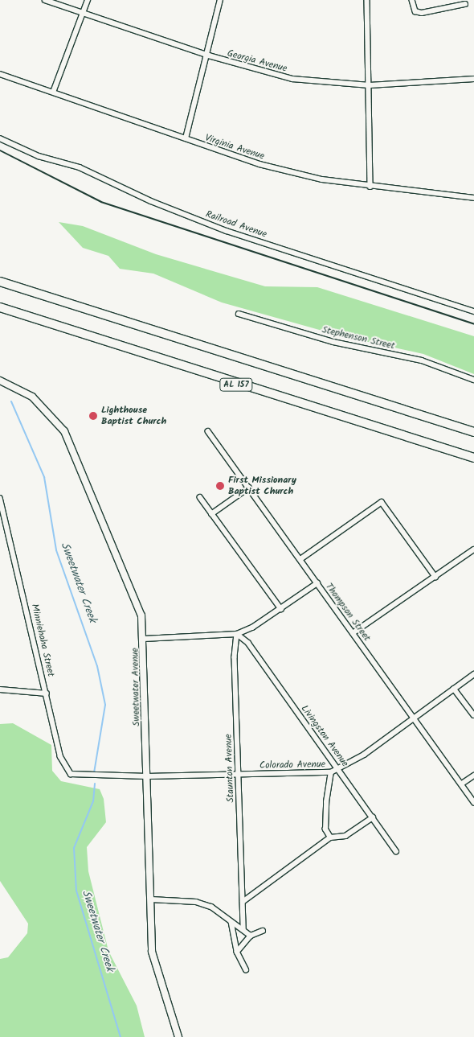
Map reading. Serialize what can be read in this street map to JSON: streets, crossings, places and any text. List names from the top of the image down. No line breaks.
{"streets":{"highway":["AL 157"],"street":["Georgia Avenue","Virginia Avenue","Railroad Avenue","Stephenson Street","Thompson Street","Minniehaha Street","Sweetwater Avenue","Livingston Avenue","Colorado Avenue","Staunton Avenue"]},"crossings":[["Thompson Street","Colorado Avenue"],["Minniehaha Street","Colorado Avenue"],["Sweetwater Avenue","Colorado Avenue"],["Livingston Avenue","Colorado Avenue"],["Livingston Avenue","Staunton Avenue"],["Colorado Avenue","Staunton Avenue"]],"water":["Sweetwater Creek"],"places":["Lighthouse Baptist Church","First Missionary Baptist Church"]}
